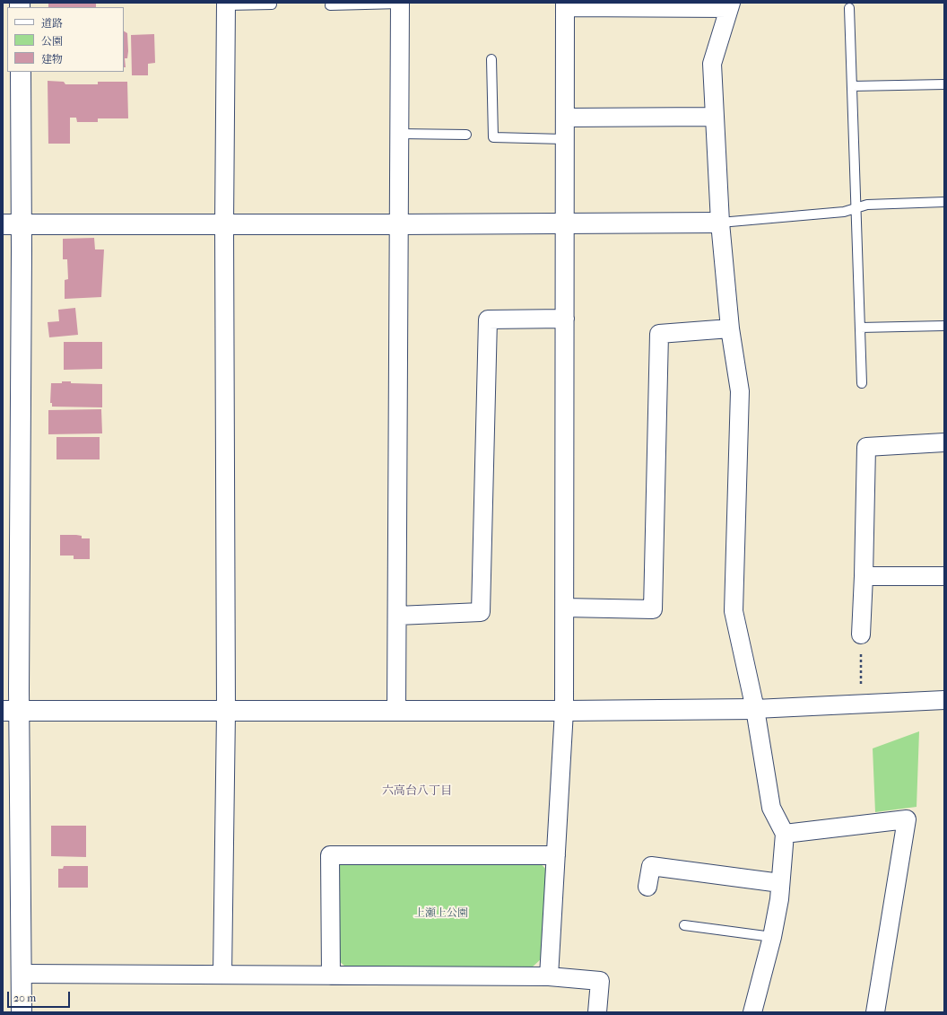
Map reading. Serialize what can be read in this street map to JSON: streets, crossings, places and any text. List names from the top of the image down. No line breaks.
{"districts":["六高台八丁目"],"parks":["上瀬上公園"],"legend":["道路","公園","建物"],"scale_bar":"20 m"}
